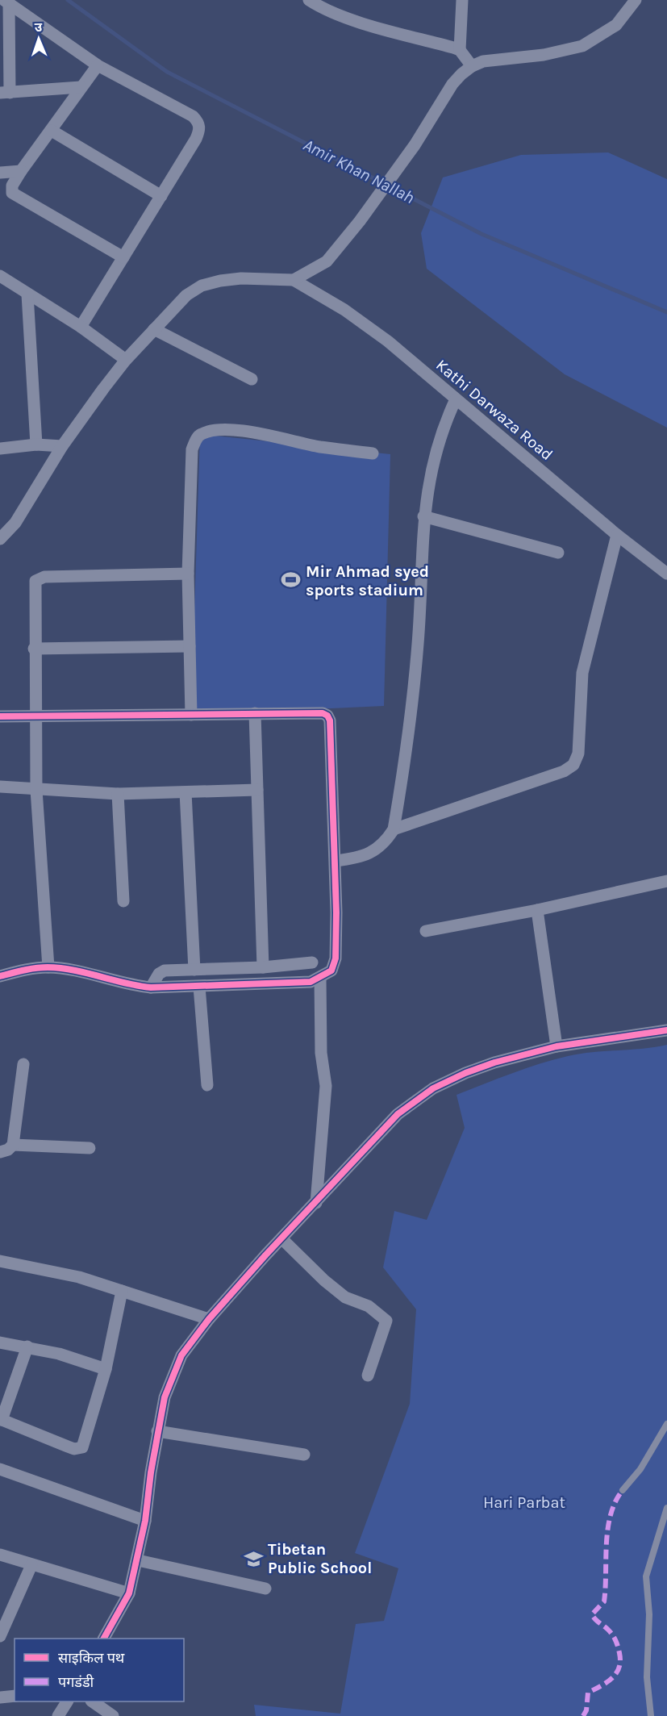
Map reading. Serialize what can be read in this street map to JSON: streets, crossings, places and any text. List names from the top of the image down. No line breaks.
{"streets":{"street":["Kathi Darwaza Road"]},"water":["Amir Khan Nallah"],"parks":["Hari Parbat"],"places":{"sports":["Mir Ahmad syed sports stadium"],"school or university":["Tibetan Public School"]},"legend":["साइकिल पथ","पगडंडी"],"north":"top"}
